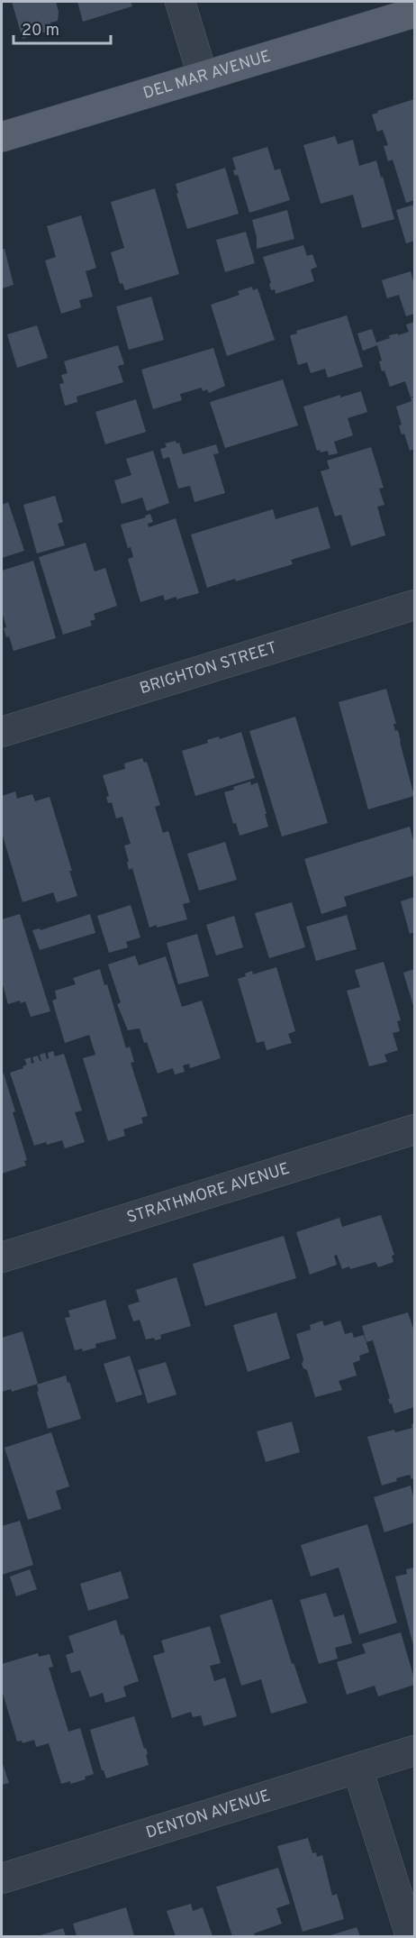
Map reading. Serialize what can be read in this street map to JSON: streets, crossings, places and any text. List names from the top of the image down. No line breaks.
{"streets":{"main road":["DEL MAR AVENUE"],"street":["BRIGHTON STREET","STRATHMORE AVENUE","DENTON AVENUE"]},"scale_bar":"20 m"}
